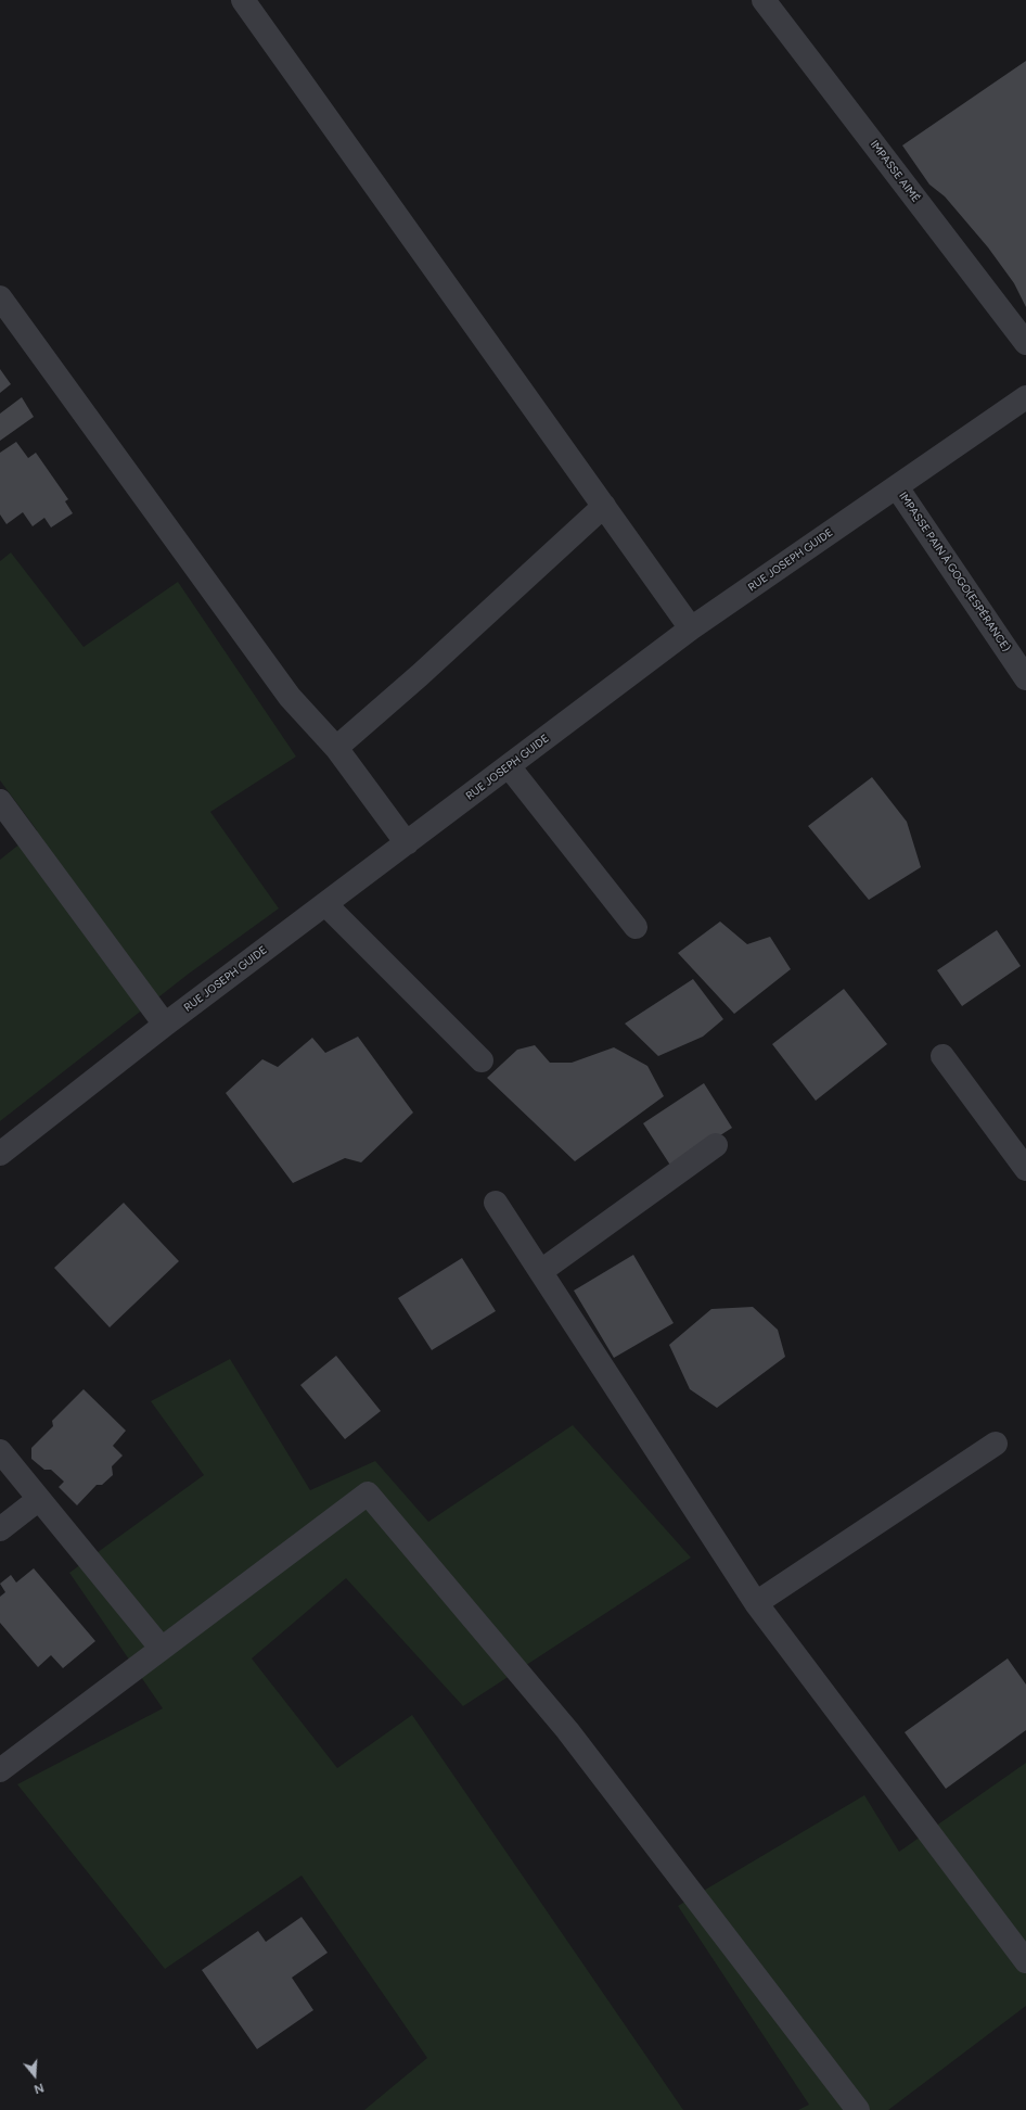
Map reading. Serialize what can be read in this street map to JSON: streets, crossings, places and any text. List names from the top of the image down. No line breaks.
{"streets":{"street":["IMPASSE AIMÉ","RUE JOSEPH GUIDE","IMPASSE PAIN À GOGO(ESPÉRANCE)"]},"crossings":[["RUE JOSEPH GUIDE","IMPASSE PAIN À GOGO(ESPÉRANCE)"]],"north":"bottom"}
